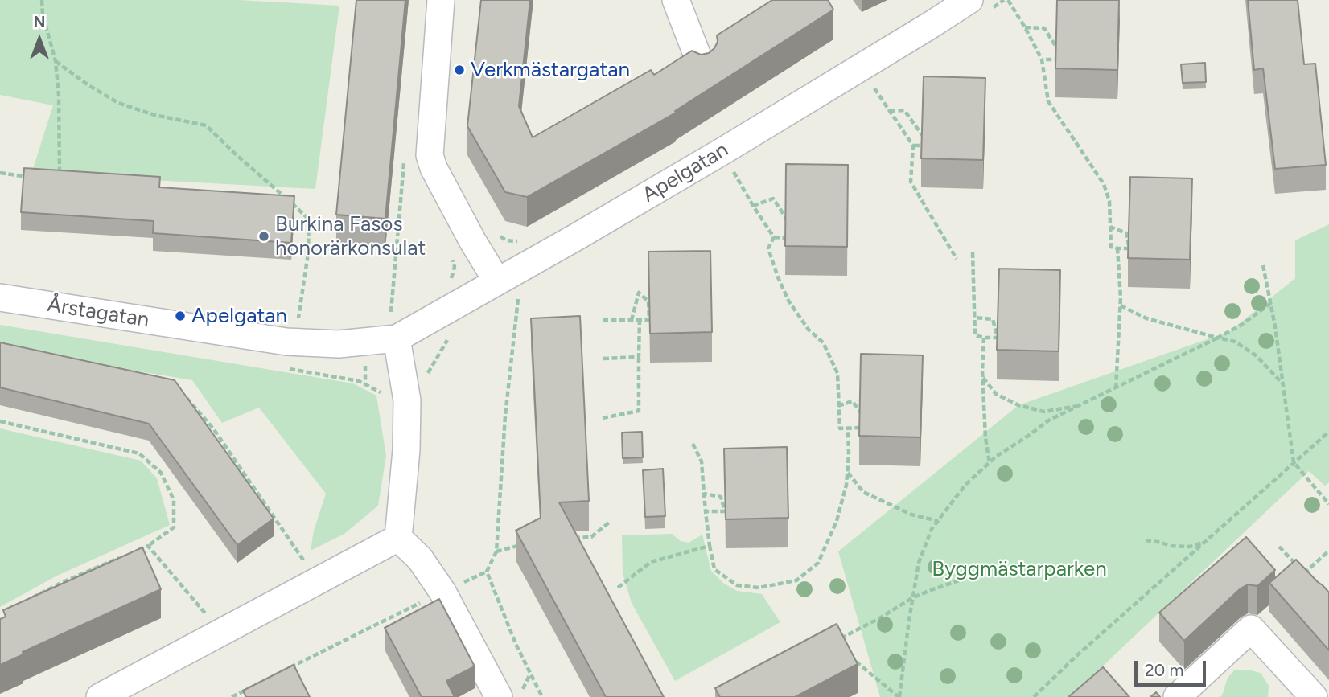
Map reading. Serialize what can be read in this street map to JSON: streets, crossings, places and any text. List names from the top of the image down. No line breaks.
{"streets":{"street":["Apelgatan","Årstagatan"]},"crossings":[["Apelgatan","Årstagatan"]],"parks":["Byggmästarparken"],"places":["Verkmästargatan","Burkina Fasos honorärkonsulat","Apelgatan"],"scale_bar":"20 m","north":"top"}
